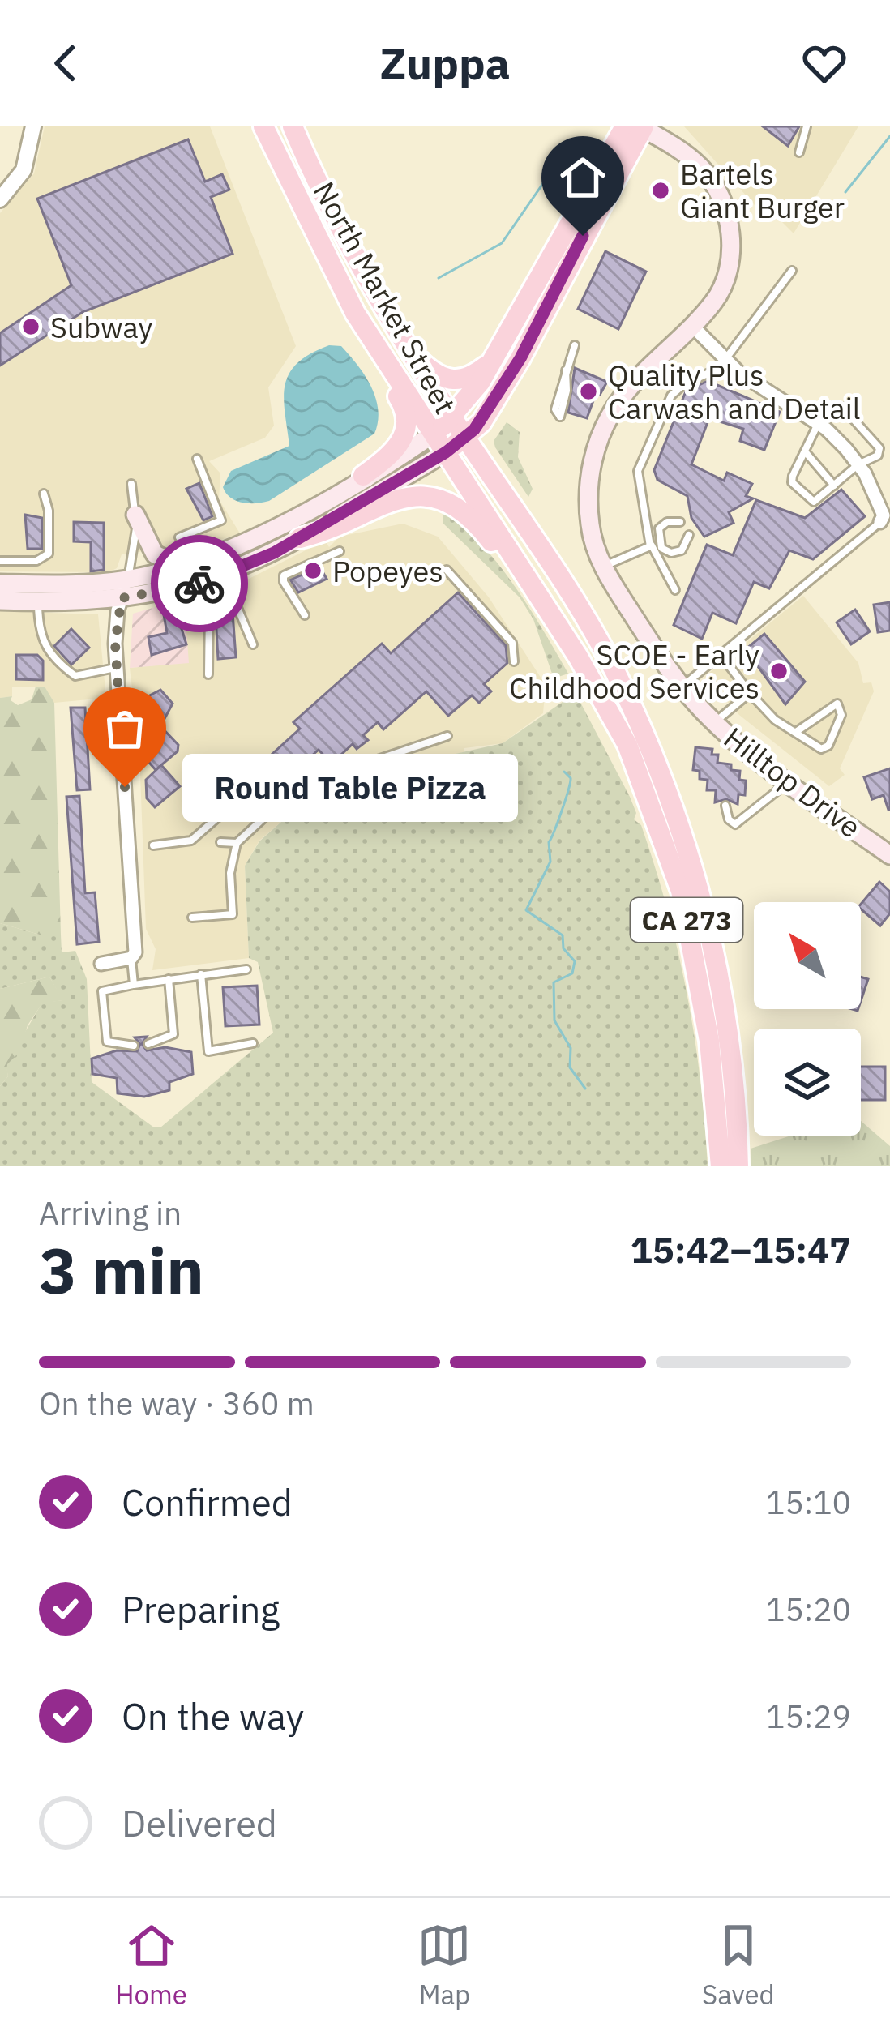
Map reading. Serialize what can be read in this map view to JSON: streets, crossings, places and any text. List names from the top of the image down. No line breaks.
{"streets":{"main road":["North Market Street","Hilltop Drive","CA 273"]},"places":["Bartels Giant Burger","Subway","Quality Plus Carwash and Detail","Popeyes","SCOE - Early Childhood Services","Round Table Pizza"],"north":"top left","page":{"header":"Zuppa","bubble":"Round Table Pizza","heading":["3 min","Arriving in","15:42–15:47"],"bar":"On the way · 360 m","list":[["Confirmed","15:10"],["Preparing","15:20"],["On the way","15:29"],"Delivered"],"tabs":["Home","Map","Saved"]}}
